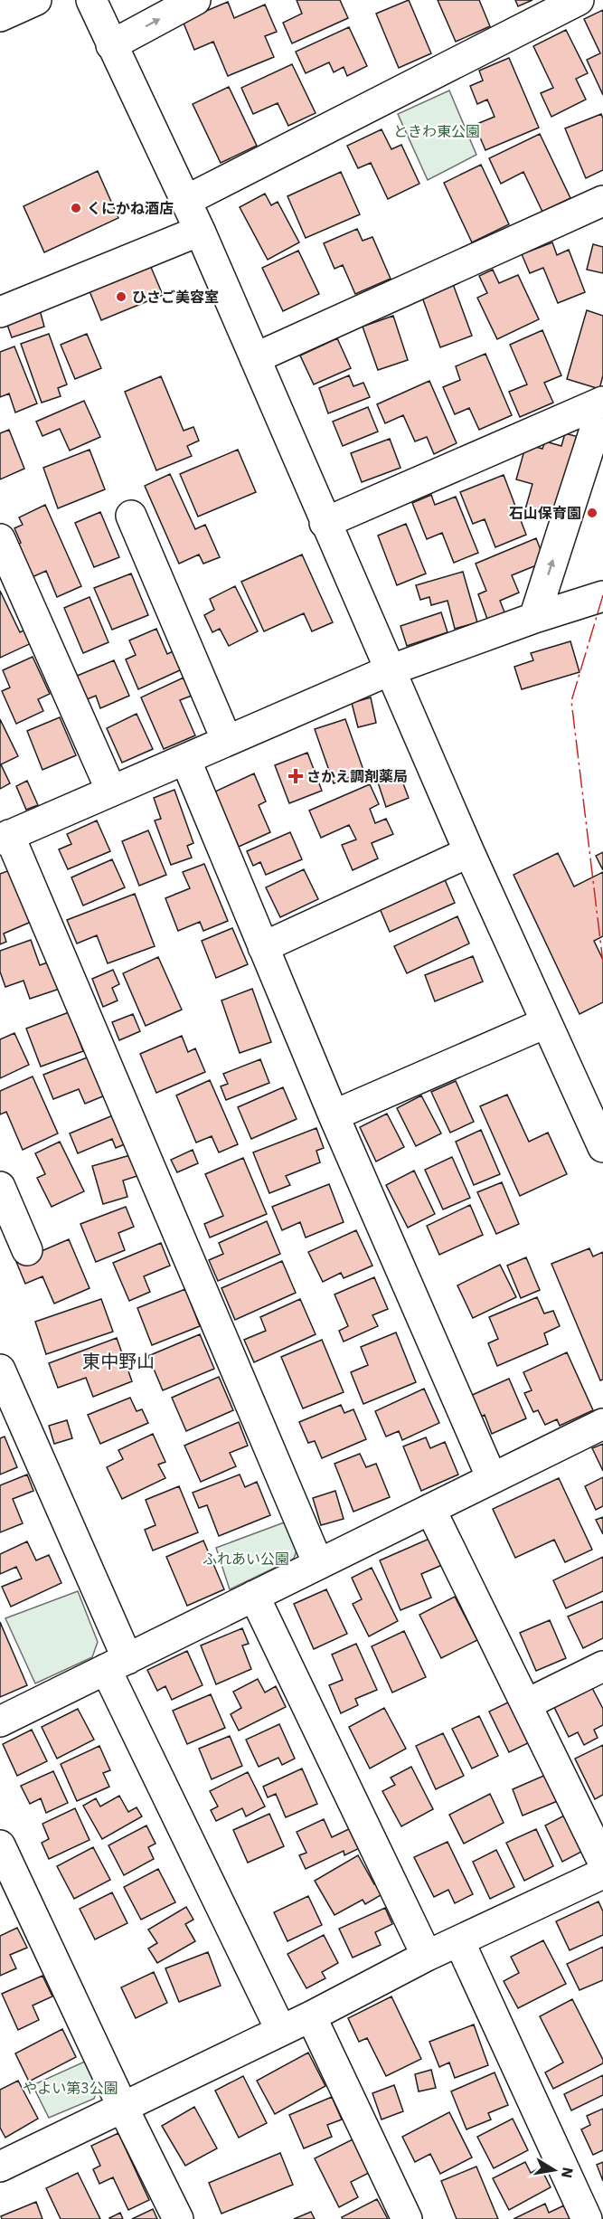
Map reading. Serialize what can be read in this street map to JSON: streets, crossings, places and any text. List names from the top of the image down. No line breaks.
{"districts":["東中野山"],"parks":["ときわ東公園","ふれあい公園","やよい第3公園"],"places":{"other":["くにかね酒店","ひさご美容室","石山保育園"],"health":["さかえ調剤薬局"]},"north":"right"}
